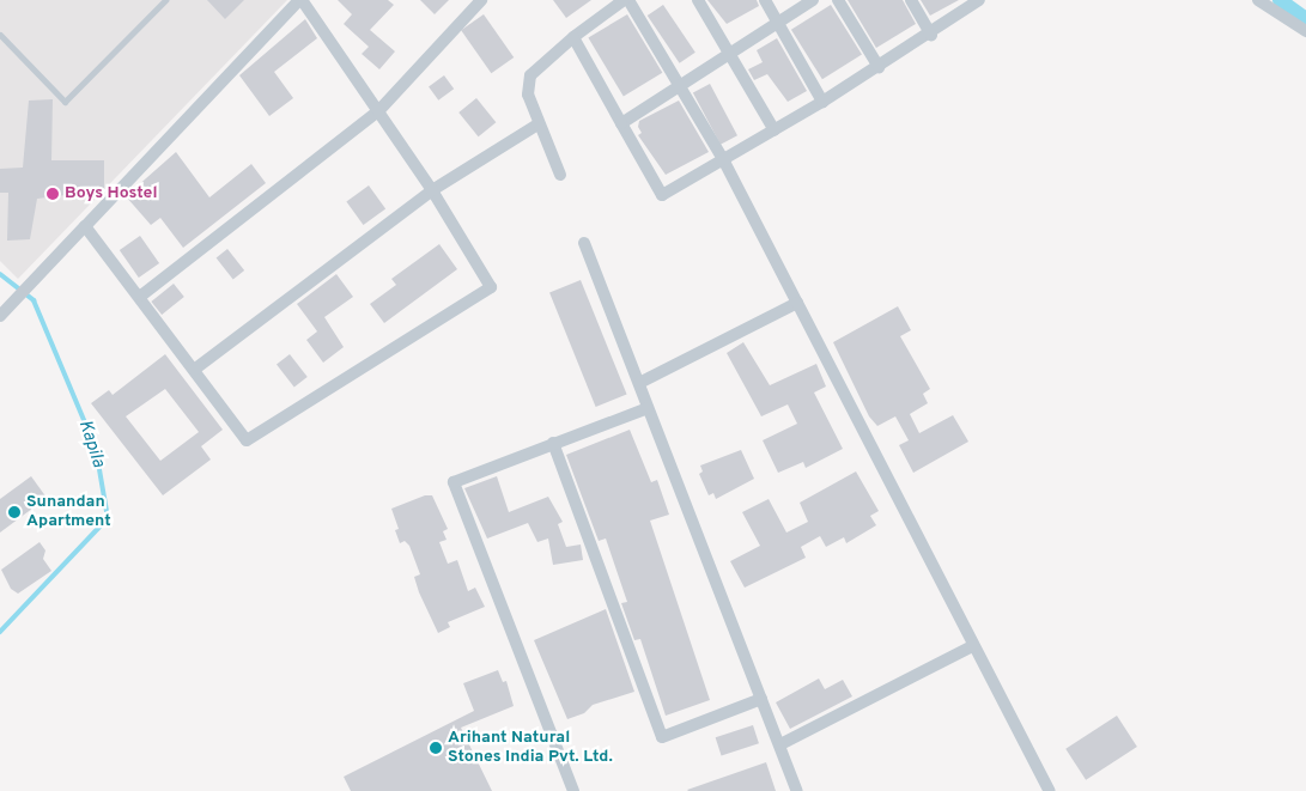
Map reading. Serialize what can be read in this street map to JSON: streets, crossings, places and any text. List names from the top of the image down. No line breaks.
{"water":["Kapila"],"places":["Boys Hostel","Sunandan Apartment","Arihant Natural Stones India Pvt. Ltd."]}
